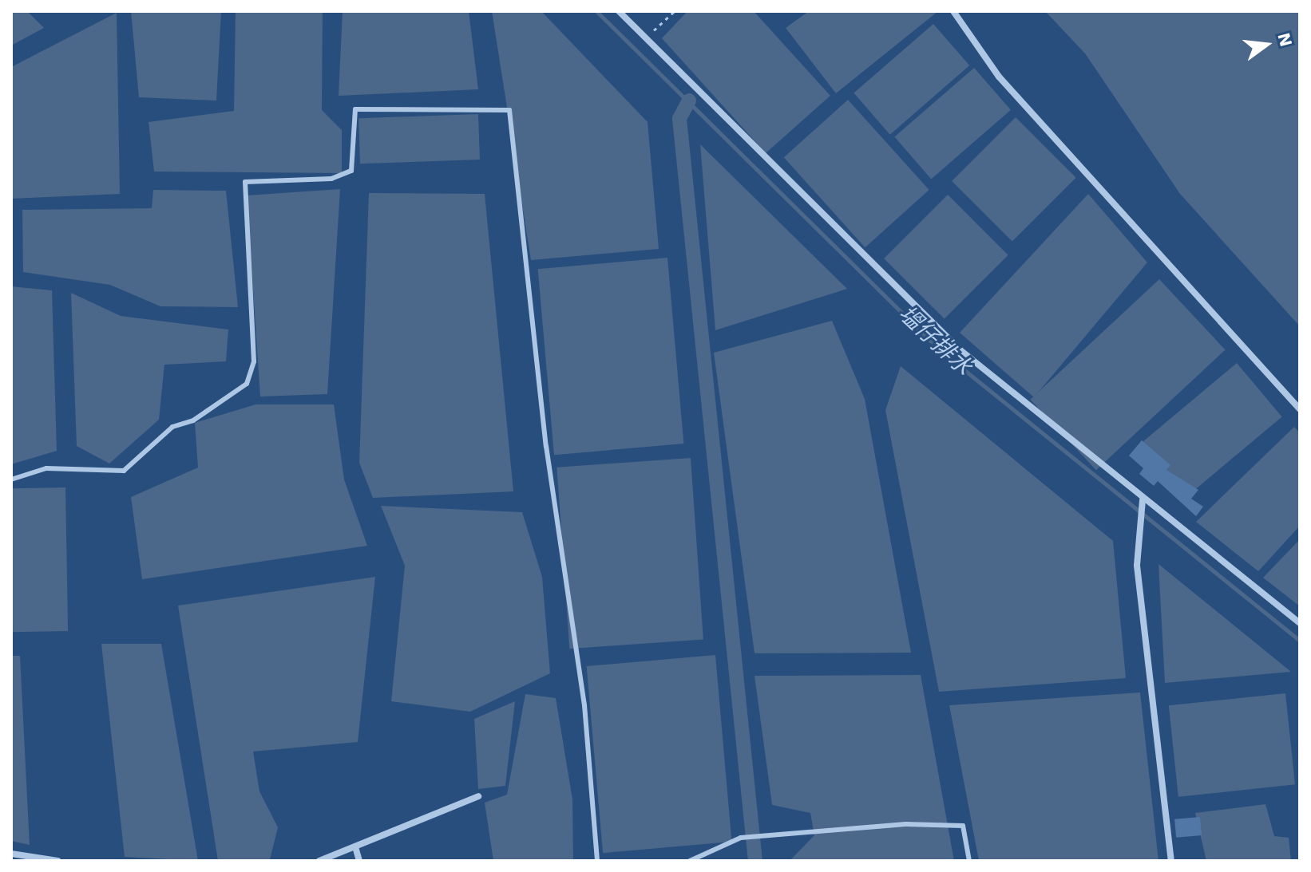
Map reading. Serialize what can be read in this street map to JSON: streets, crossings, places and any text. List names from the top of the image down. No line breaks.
{"water":["塭仔排水"],"north":"right"}
